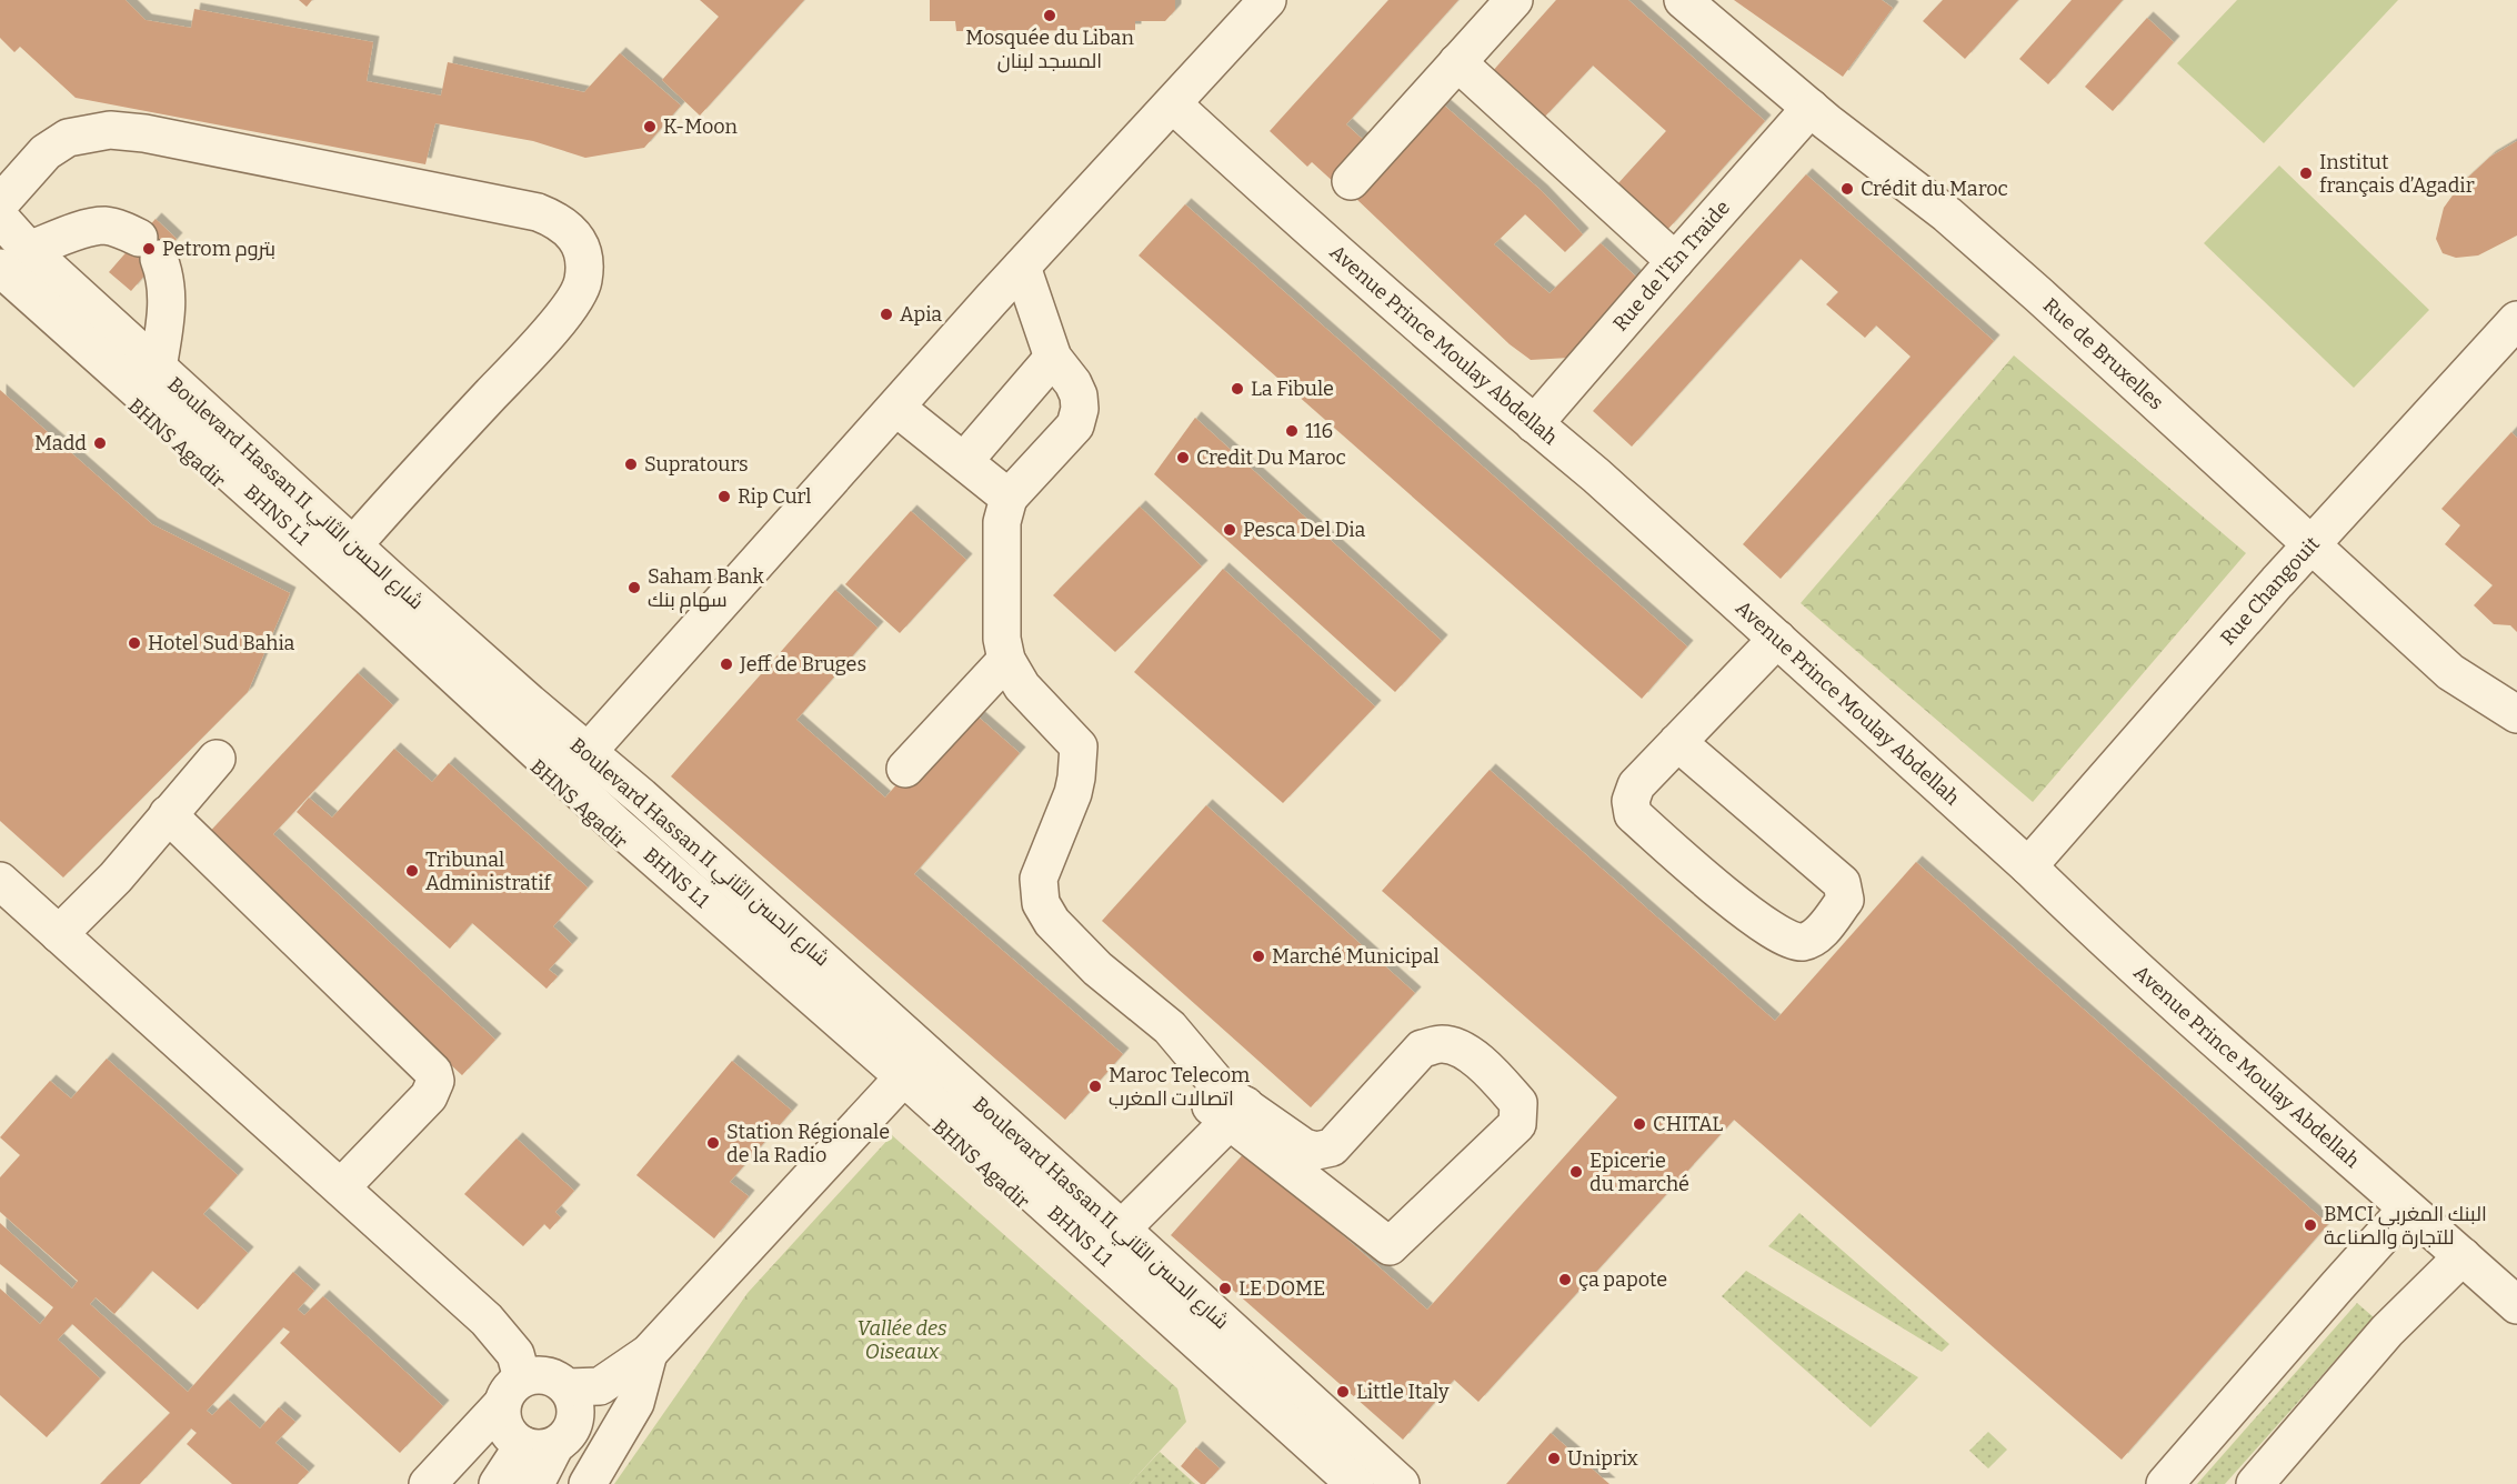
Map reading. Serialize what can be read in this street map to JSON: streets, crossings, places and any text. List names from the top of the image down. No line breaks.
{"streets":{"street":["Rue de l'En Traide","Avenue Prince Moulay Abdellah","Rue de Bruxelles","BHNS Agadir","Boulevard Hassan II شارع الحسن الثاني","BHNS L1","Rue Changouit"]},"crossings":[["Rue de l'En Traide","Avenue Prince Moulay Abdellah"],["Rue de l'En Traide","Rue de Bruxelles"],["Avenue Prince Moulay Abdellah","Rue Changouit"],["Rue de Bruxelles","Rue Changouit"],["BHNS Agadir","Boulevard Hassan II شارع الحسن الثاني"],["BHNS Agadir","BHNS L1"],["Boulevard Hassan II شارع الحسن الثاني","BHNS L1"]],"parks":["Vallée des Oiseaux"],"places":["Mosquée du Liban المسجد لبنان","K-Moon","Institut français d’Agadir","Crédit du Maroc","Petrom بتروم","Apia","La Fibule","116","Madd","Credit Du Maroc","Supratours","Rip Curl","Pesca Del Dia","Saham Bank سهام بنك","Hotel Sud Bahia","Jeff de Bruges","Tribunal Administratif","Marché Municipal","Maroc Telecom اتصالات المغرب","CHITAL","Station Régionale de la Radio","Epicerie du marché","BMCI البنك المغربي للتجارة والصناعة","ça papote","LE DOME","Little Italy","Uniprix"]}
